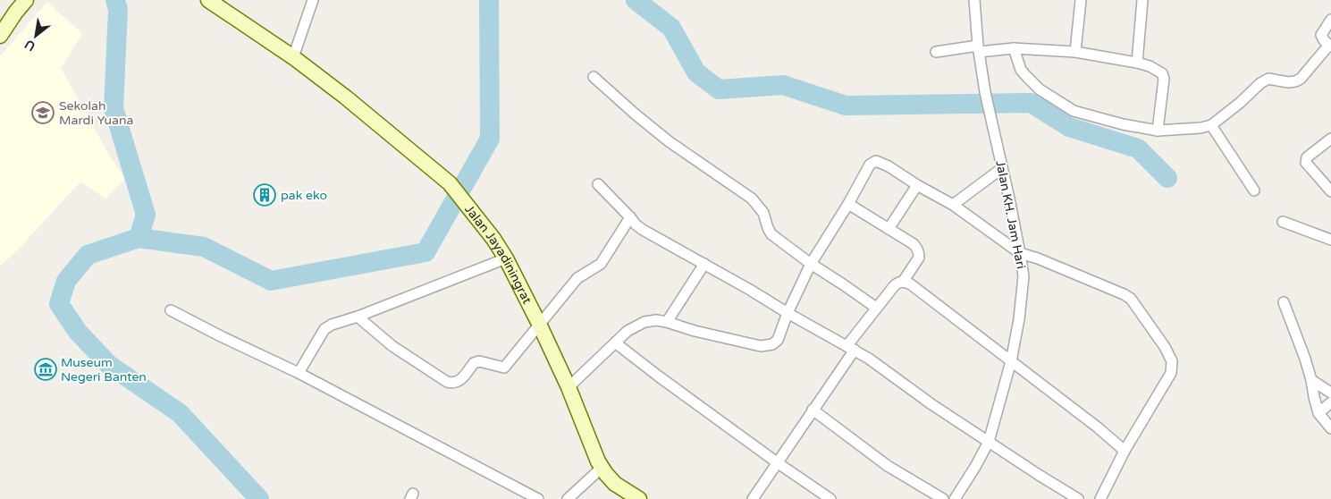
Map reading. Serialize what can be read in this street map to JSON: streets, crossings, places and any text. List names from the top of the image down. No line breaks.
{"streets":{"street":["Jalan KH. Jam Hari","Jalan Jayadiningrat"]},"places":{"school or university":["Sekolah Mardi Yuana"],"building":["pak eko"],"museum":["Museum Negeri Banten"]},"north":"bottom left"}
